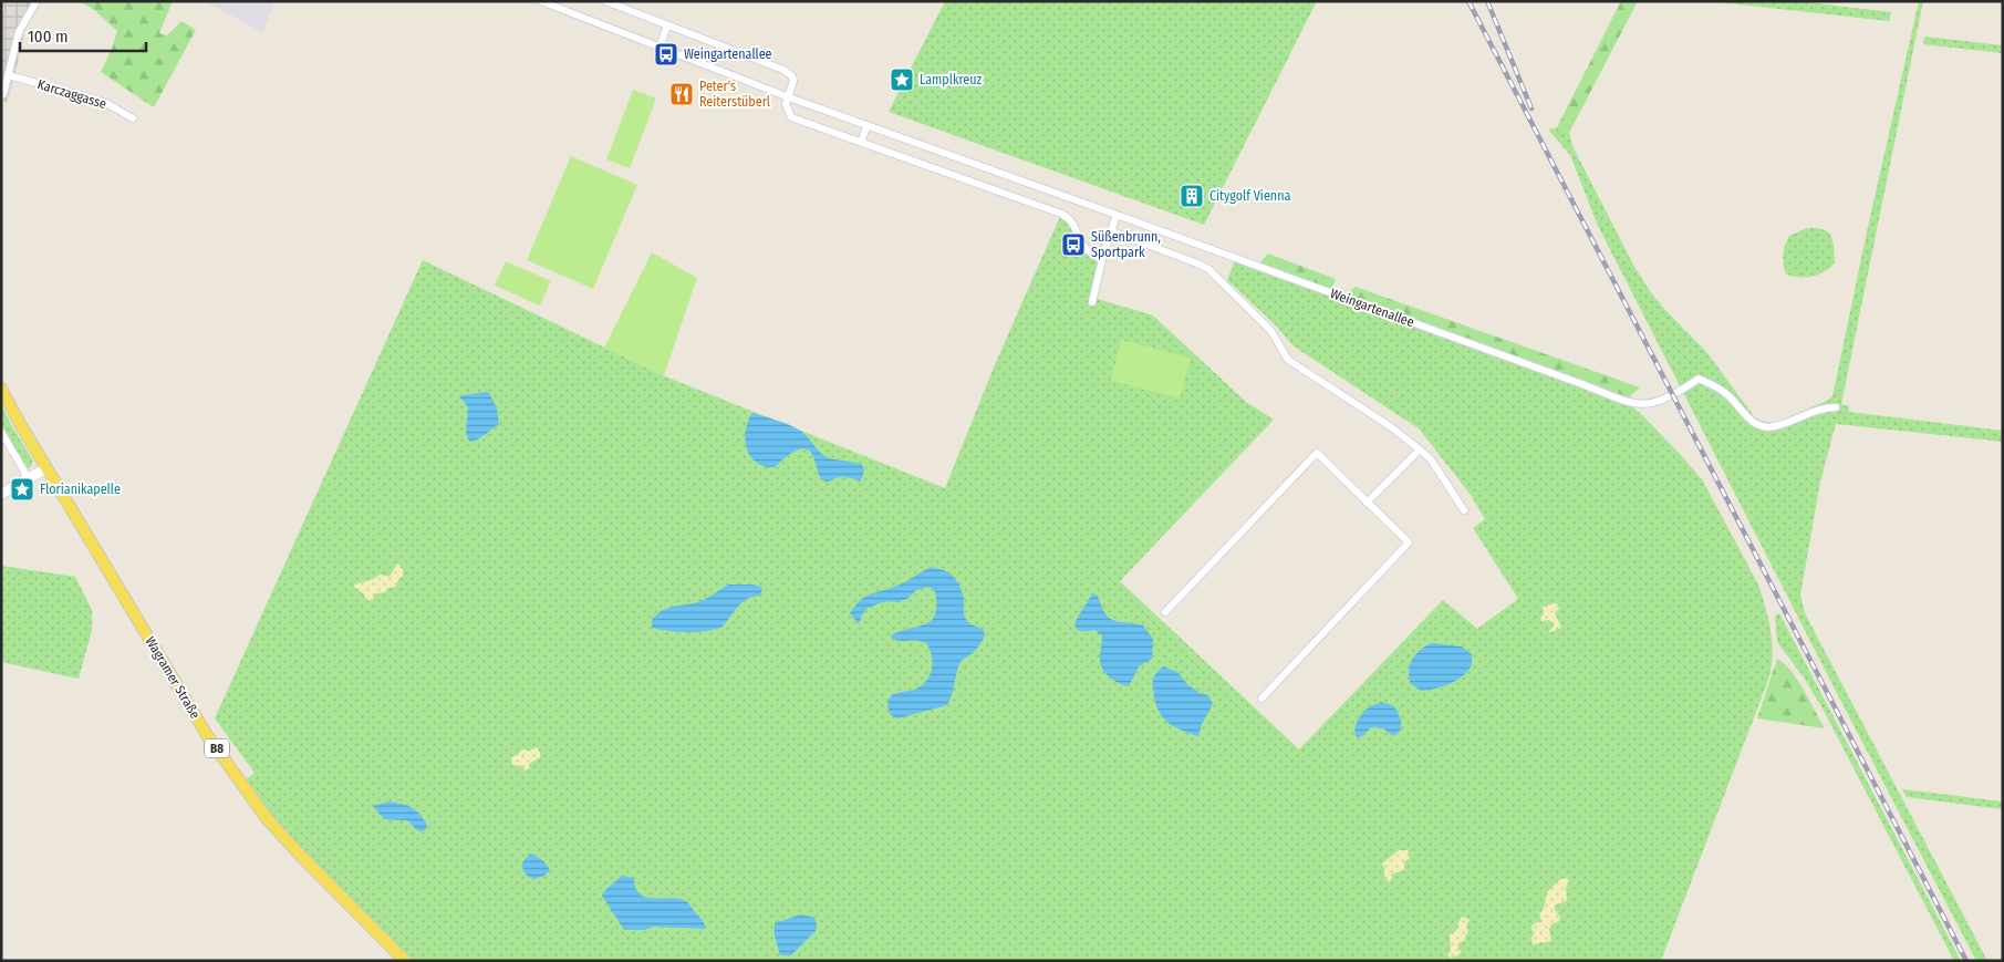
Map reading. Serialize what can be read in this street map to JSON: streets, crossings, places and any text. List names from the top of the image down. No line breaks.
{"streets":{"main road":["Wagramer Straße","B8"],"street":["Karczaggasse","Weingartenallee"]},"crossings":[["Wagramer Straße","B8"]],"places":{"bus stop":["Weingartenallee","Süßenbrunn, Sportpark"],"place":["Lamplkreuz","Florianikapelle"],"restaurant":["Peter's Reiterstüberl"],"building":["Citygolf Vienna"]},"scale_bar":"100 m"}
